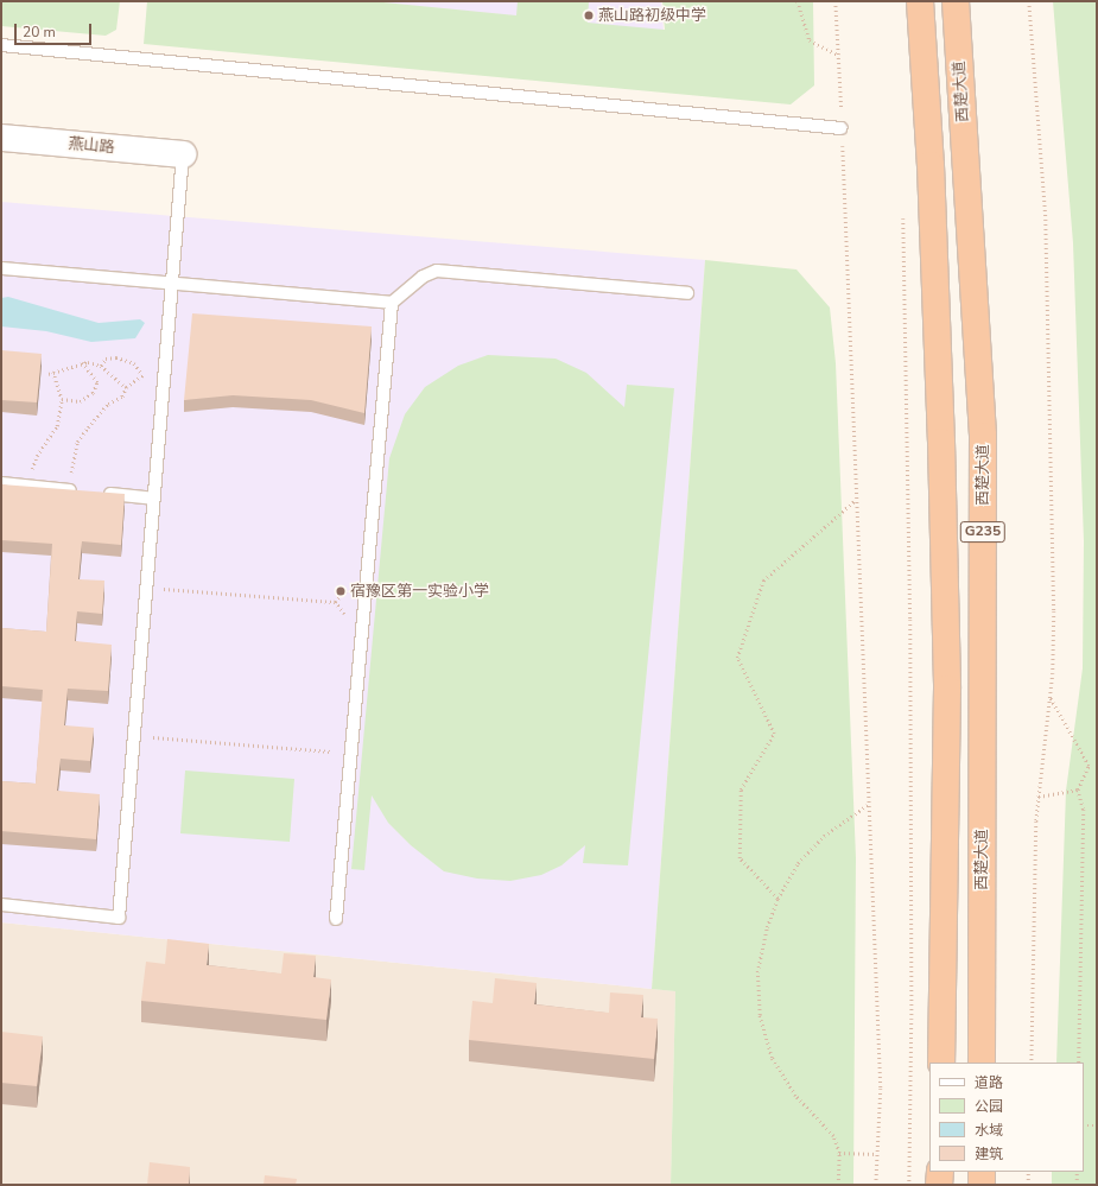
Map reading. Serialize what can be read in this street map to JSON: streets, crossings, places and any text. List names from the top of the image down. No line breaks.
{"streets":{"highway":["西楚大道","G235"],"street":["燕山路"]},"places":["燕山路初级中学","宿豫区第一实验小学"],"legend":["道路","公园","水域","建筑"],"scale_bar":"20 m"}
